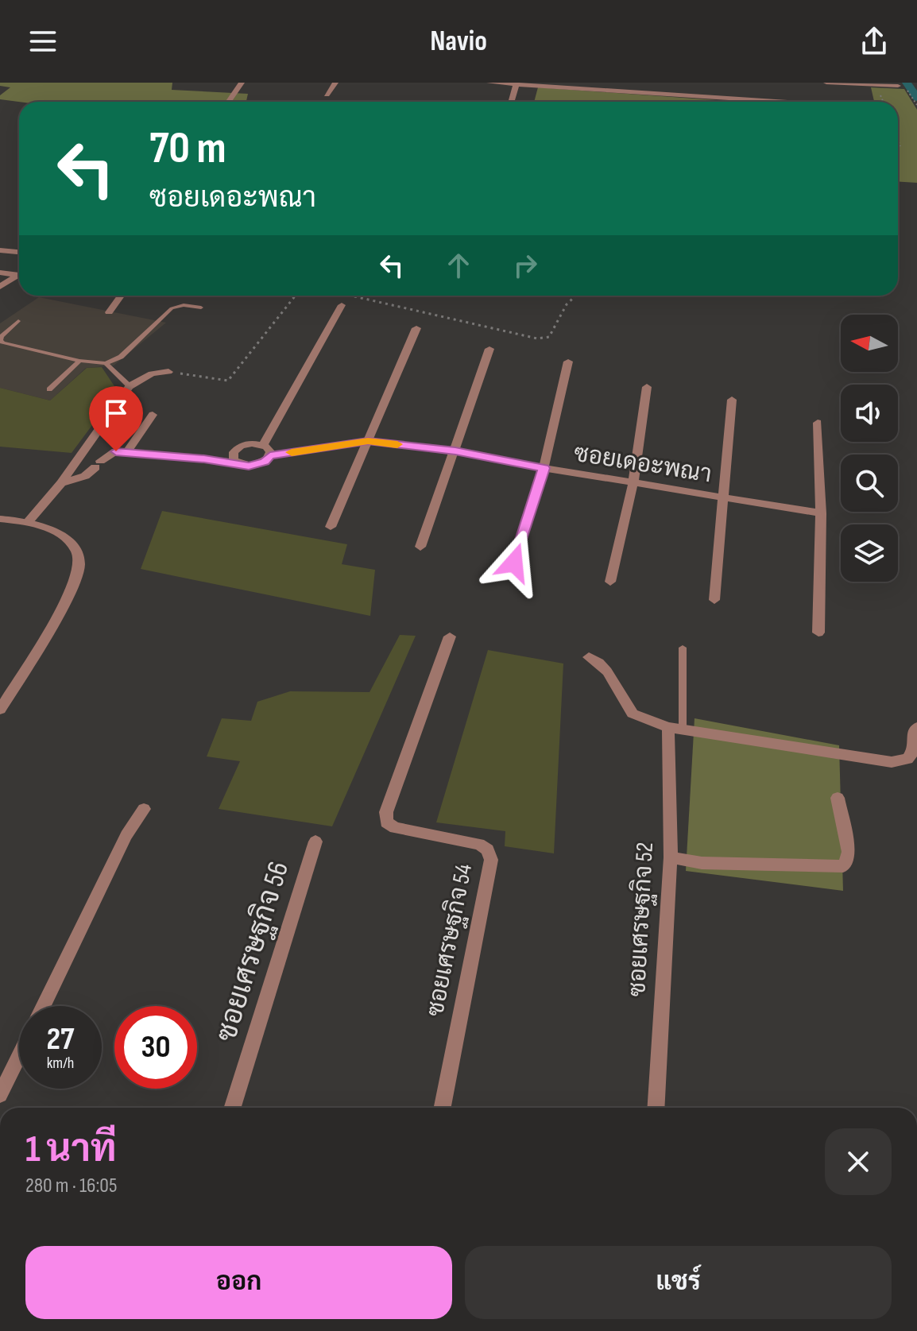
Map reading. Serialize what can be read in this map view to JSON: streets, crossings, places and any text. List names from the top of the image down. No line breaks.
{"streets":{"street":["ซอยเดอะพณา","ซอยเศรษฐกิจ 52","ซอยเศรษฐกิจ 54","ซอยเศรษฐกิจ 56"]},"north":"left","page":{"header":"Navio","turn":["70 m","ซอยเดอะพณา"],"speed":"27 km/h","limit":"30","heading":["1 นาที","280 m · 16:05"],"buttons":["ออก","แชร์"]}}
